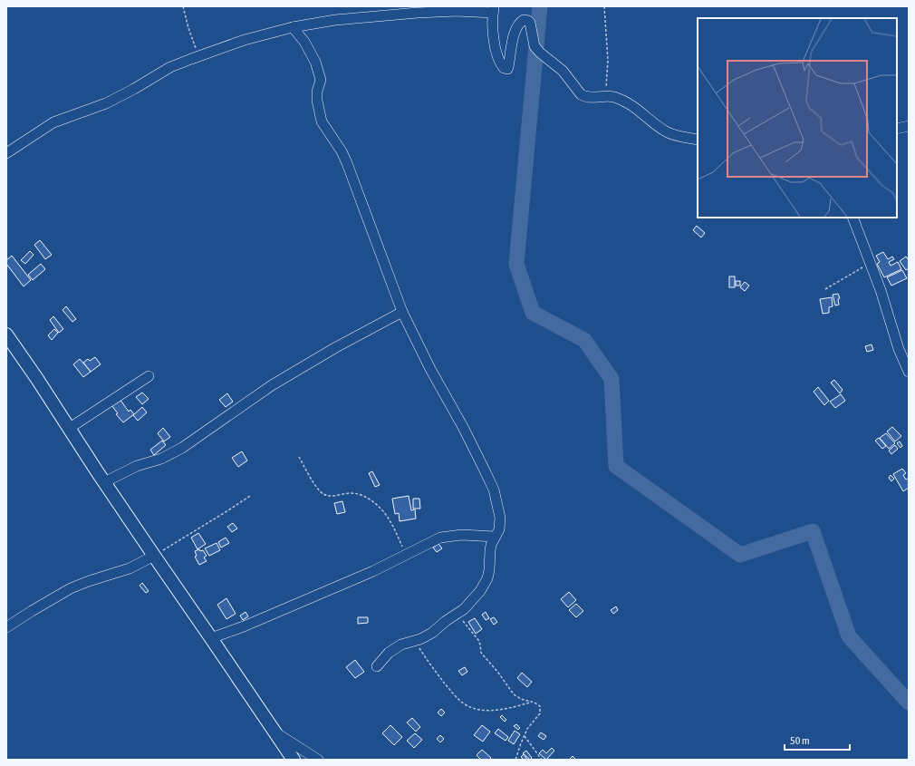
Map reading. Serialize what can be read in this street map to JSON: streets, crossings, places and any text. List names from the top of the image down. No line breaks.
{"scale_bar":"50 m"}
